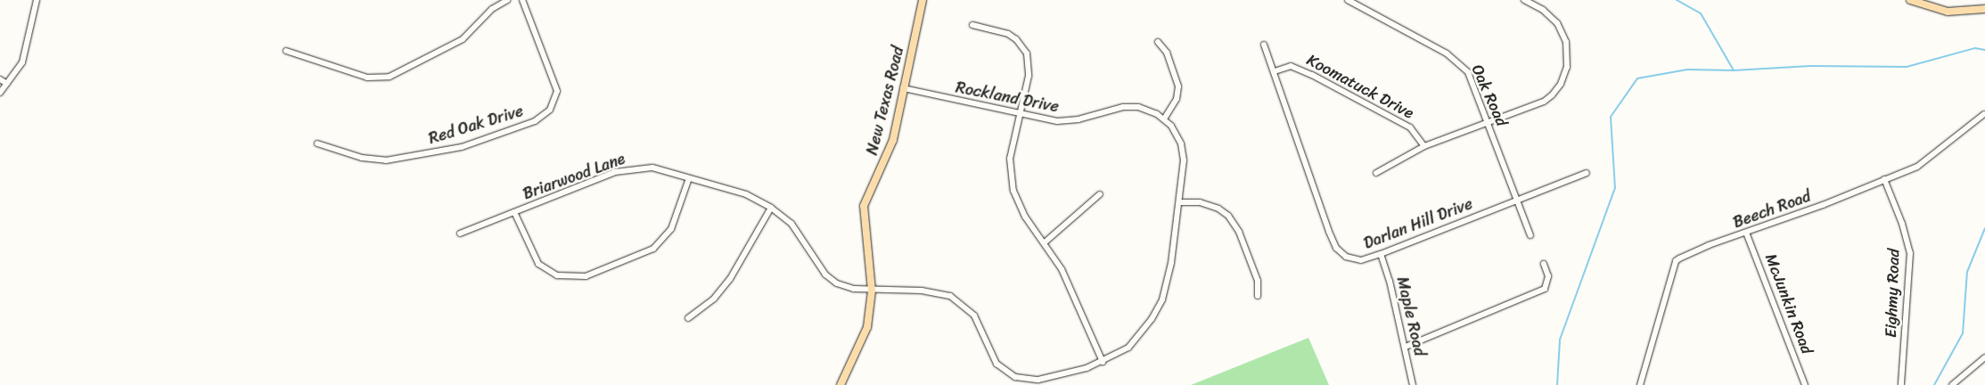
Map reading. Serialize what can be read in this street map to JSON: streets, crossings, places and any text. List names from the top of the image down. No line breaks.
{"streets":{"main road":["New Texas Road"],"street":["Koomatuck Drive","Oak Road","Rockland Drive","Red Oak Drive","Briarwood Lane","Beech Road","Darlan Hill Drive","Eighmy Road","McJunkin Road","Maple Road"]},"crossings":[["Koomatuck Drive","Darlan Hill Drive"],["Oak Road","Darlan Hill Drive"],["Rockland Drive","New Texas Road"],["Rockland Drive","Briarwood Lane"],["New Texas Road","Briarwood Lane"],["Beech Road","Eighmy Road"],["Beech Road","McJunkin Road"],["Darlan Hill Drive","Maple Road"]]}
